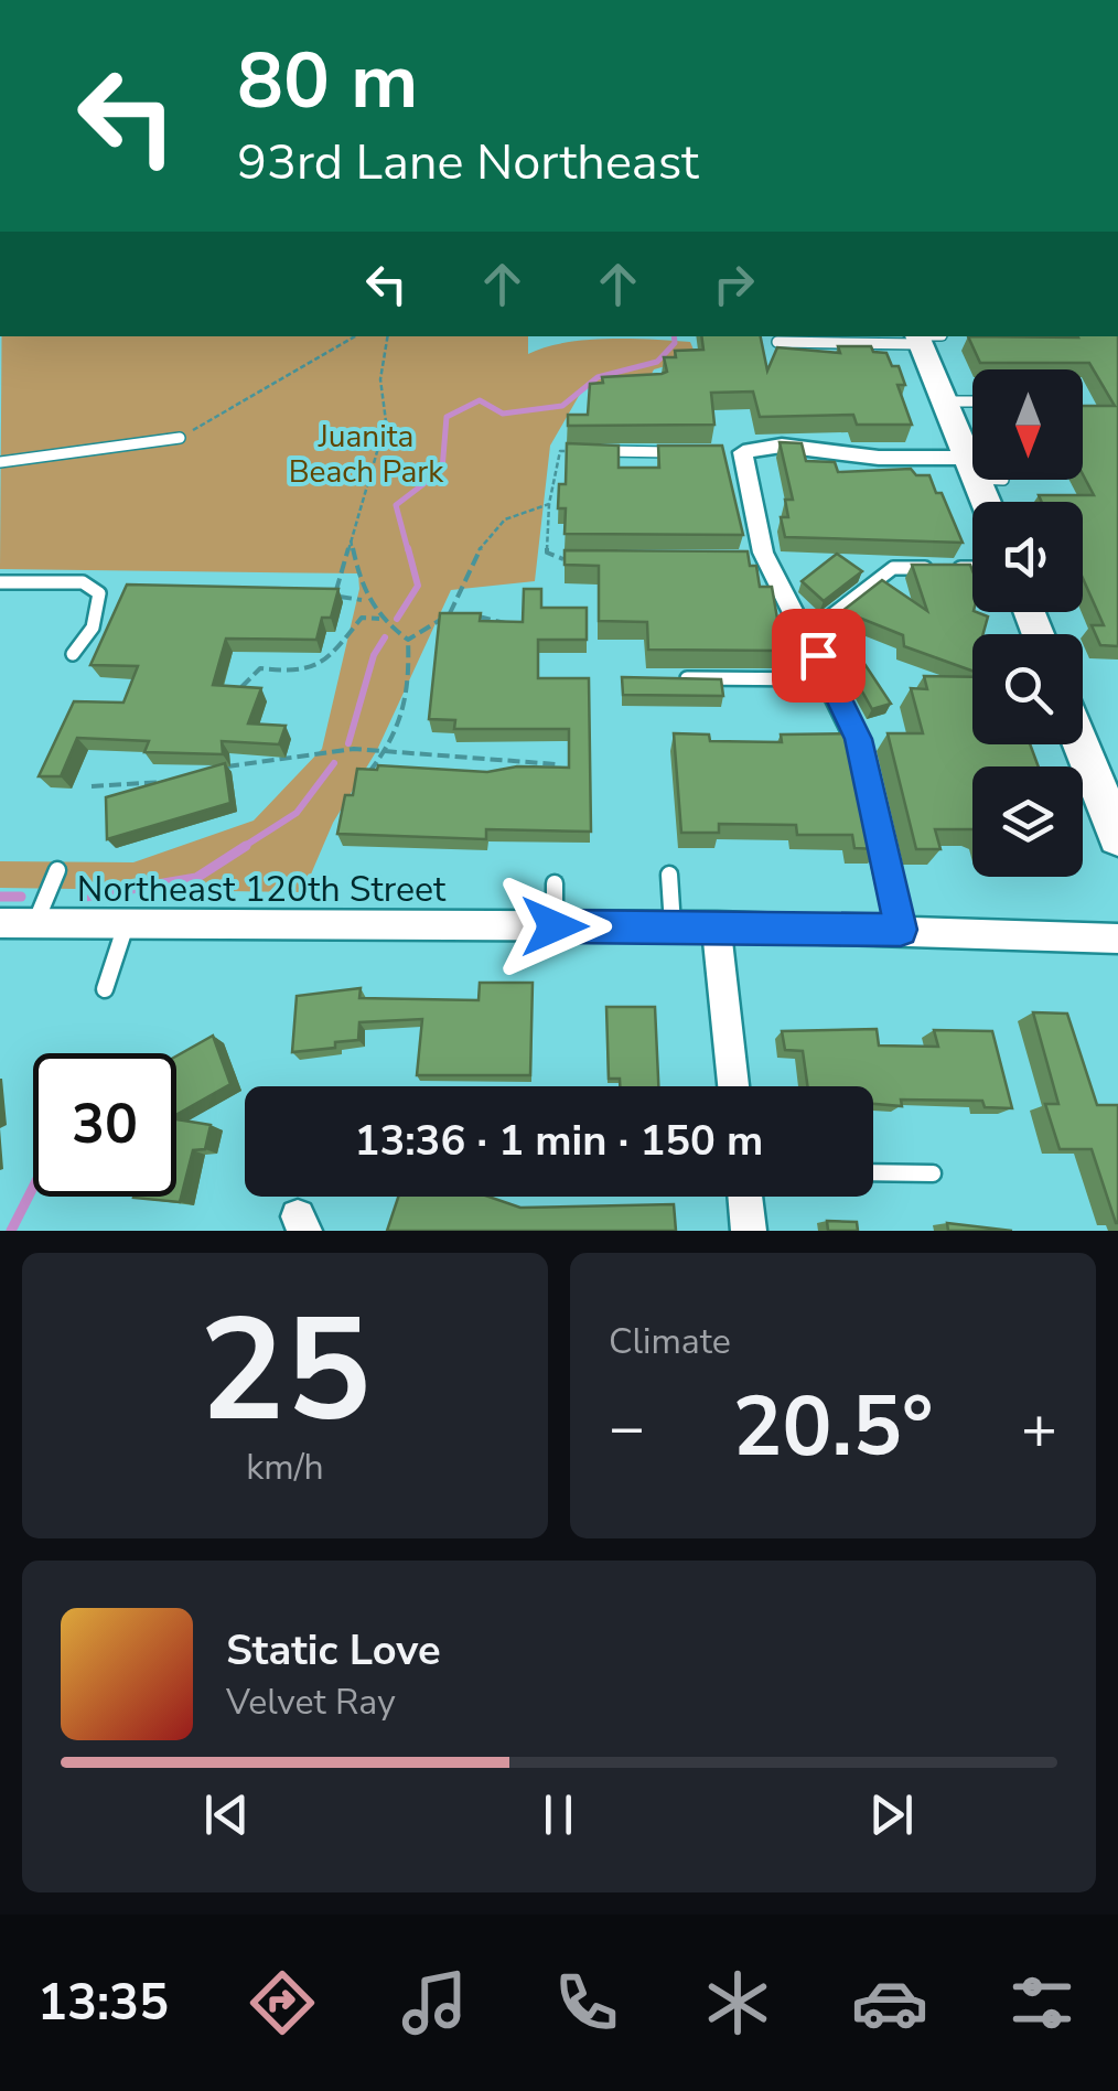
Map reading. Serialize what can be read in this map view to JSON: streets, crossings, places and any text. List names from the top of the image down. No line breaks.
{"streets":{"street":["Northeast 120th Street"]},"parks":["Juanita Beach Park"],"north":"bottom","page":{"turn":["80 m","93rd Lane Northeast"],"limit":"30","trip":"13:36 · 1 min · 150 m","tile":[["25","km/h"],"Climate"],"heat":["−","20.5°","+"],"song":["Static Love","Velvet Ray"],"tabs":"13:35"}}
